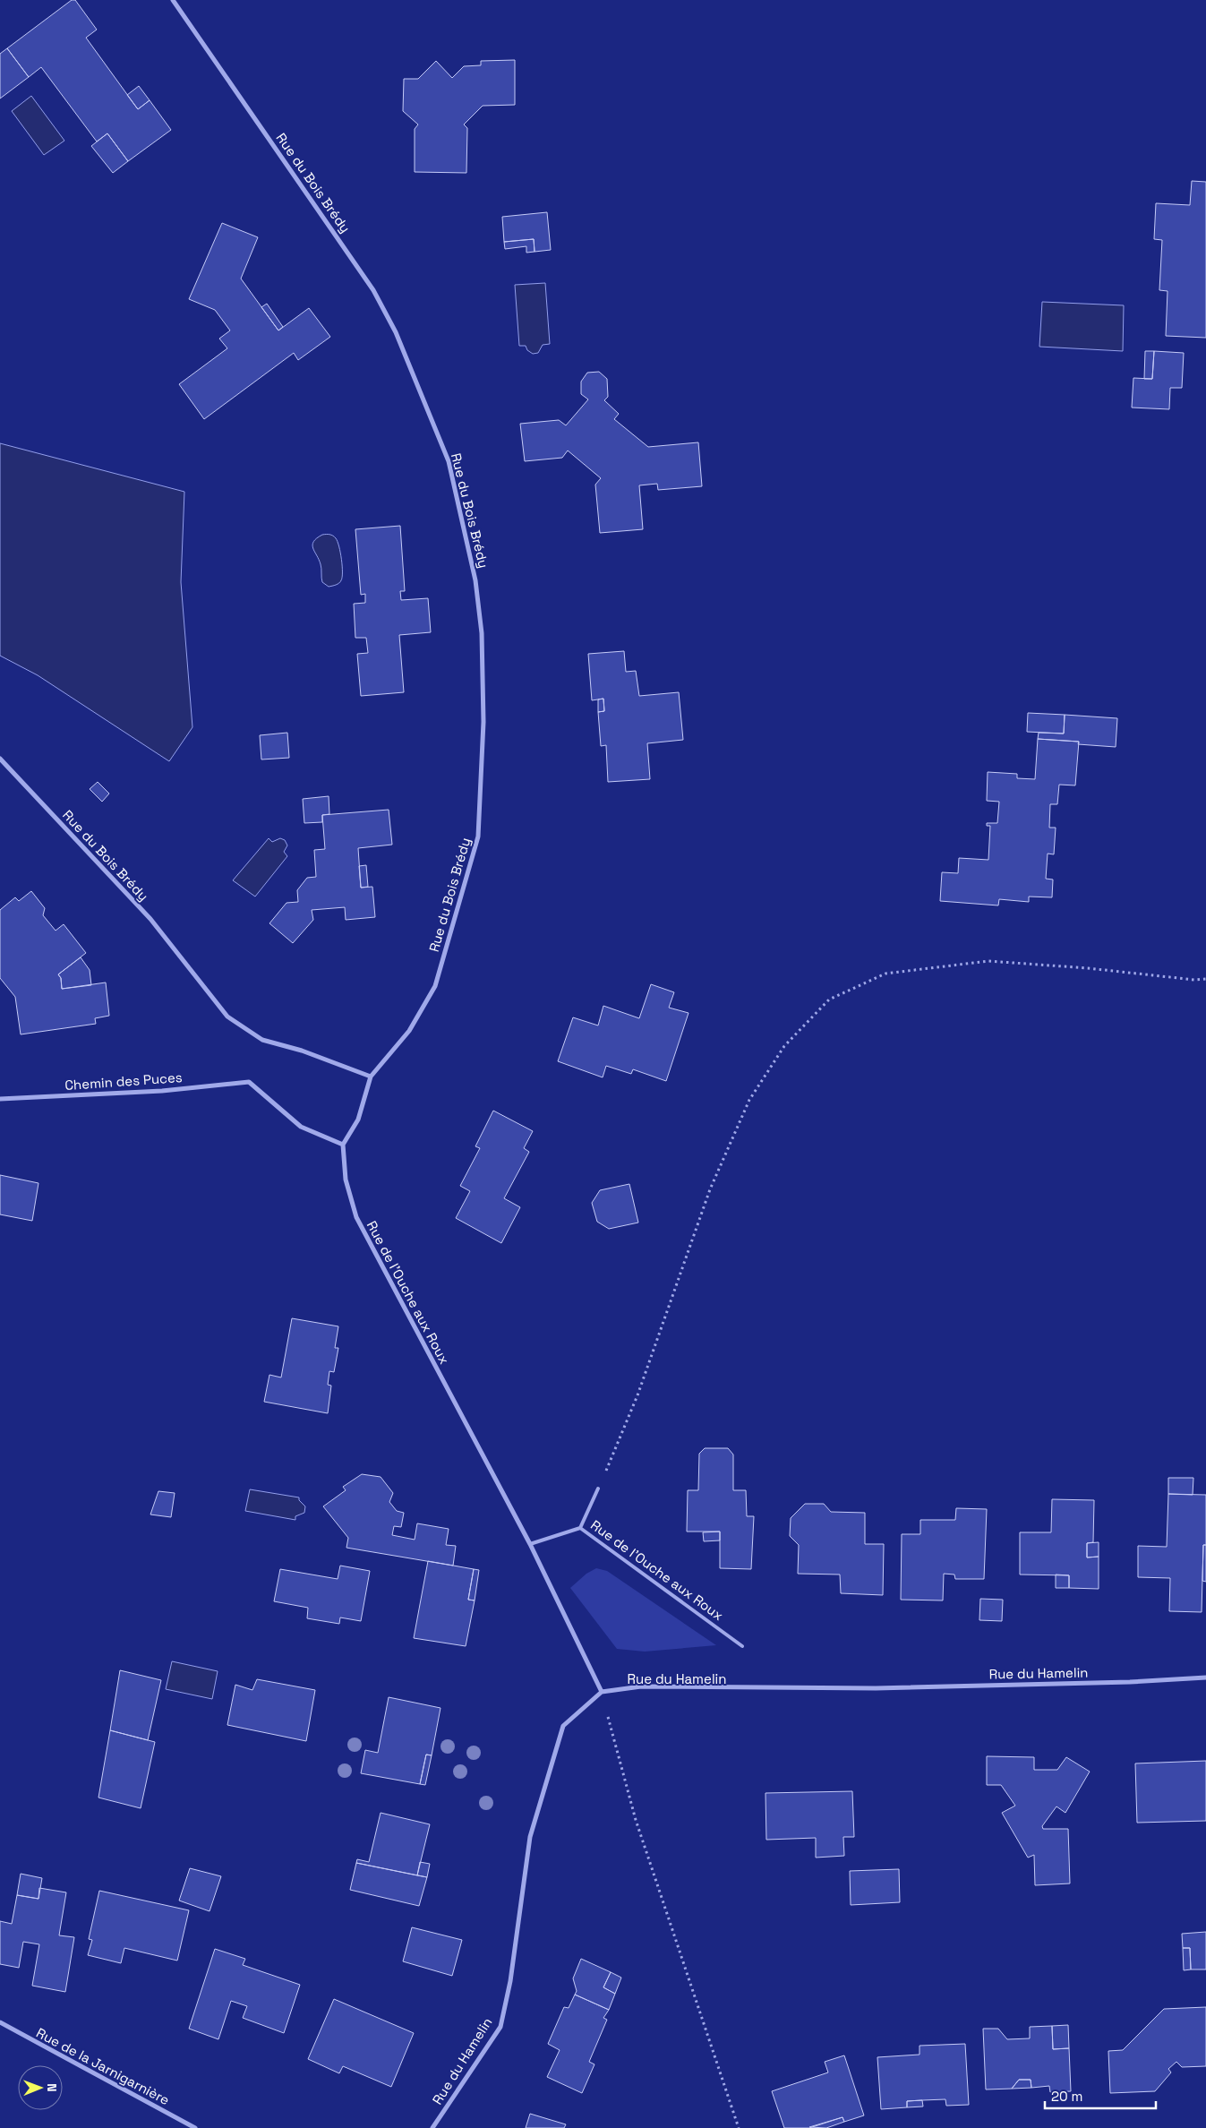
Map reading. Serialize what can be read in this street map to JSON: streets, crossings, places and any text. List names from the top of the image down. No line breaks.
{"streets":{"street":["Rue du Bois Brédy","Chemin des Puces","Rue de l'Ouche aux Roux","Rue du Hamelin","Rue de la Jarnigarnière"]},"crossings":[["Rue du Bois Brédy","Chemin des Puces"],["Rue du Bois Brédy","Rue de l'Ouche aux Roux"],["Chemin des Puces","Rue de l'Ouche aux Roux"],["Rue de l'Ouche aux Roux","Rue du Hamelin"]],"scale_bar":"20 m","north":"right"}
